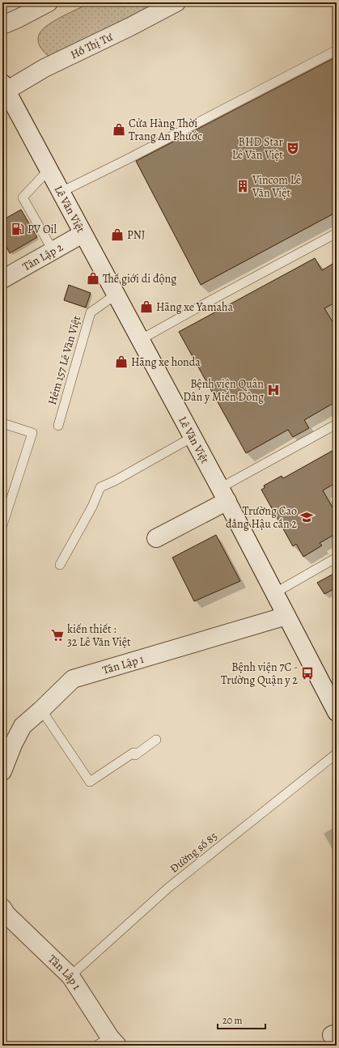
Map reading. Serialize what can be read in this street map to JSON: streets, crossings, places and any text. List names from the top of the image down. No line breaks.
{"streets":{"street":["Hồ Thị Tư","Lê Văn Việt","Tân Lập 2","Tân Lập 1"],"lane":["Hẻm 157 Lê Văn Việt","Đường số 85"]},"crossings":[["Hồ Thị Tư","Lê Văn Việt"],["Lê Văn Việt","Tân Lập 2"],["Lê Văn Việt","Hẻm 157 Lê Văn Việt"],["Lê Văn Việt","Tân Lập 1"],["Tân Lập 1","Đường số 85"]],"places":{"shop":["Cửa Hàng Thời Trang An Phước","PNJ","Thế giới di động","Hãng xe Yamaha","Hãng xe honda"],"theatre":["BHD Star Lê Văn Việt"],"building":["Vincom Lê Văn Việt"],"fuel station":["PV Oil"],"hospital":["Bệnh viện Quân Dân y Miền Đông"],"school or university":["Trường Cao đẳng Hậu cần 2"],"supermarket":["kiến thiết : 32 Lê Văn Việt"],"bus stop":["Bệnh viện 7C - Trường Quận y 2"]},"scale_bar":"20 m"}
